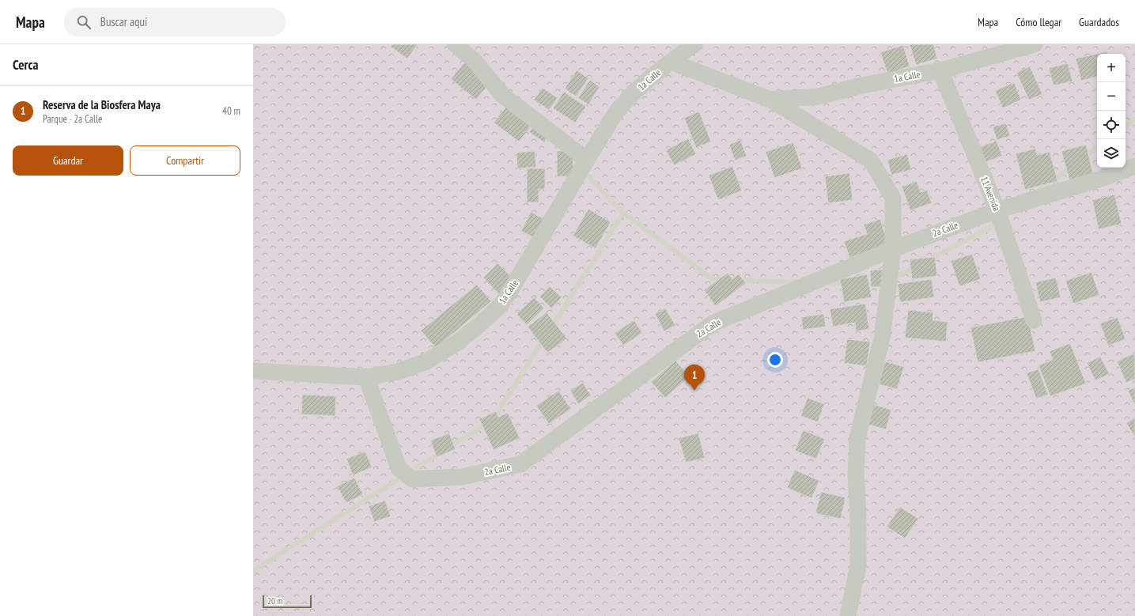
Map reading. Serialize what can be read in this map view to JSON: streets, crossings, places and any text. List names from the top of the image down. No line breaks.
{"streets":{"street":["1a Calle","11 Avenida","2a Calle"]},"crossings":[["1a Calle","11 Avenida"],["1a Calle","2a Calle"],["11 Avenida","2a Calle"]],"scale_bar":"20 m","page":{"header":"Mapa","search":"Buscar aquí","nav":["Mapa","Cómo llegar","Guardados"],"heading":"Cerca","map_buttons":["+","−"],"list":[{"mark":"1","name":"Reserva de la Biosfera Maya","note":"Parque · 2a Calle","value":"40 m"}],"buttons":["Guardar","Compartir"],"pins":"1","scale":"20 m"}}
